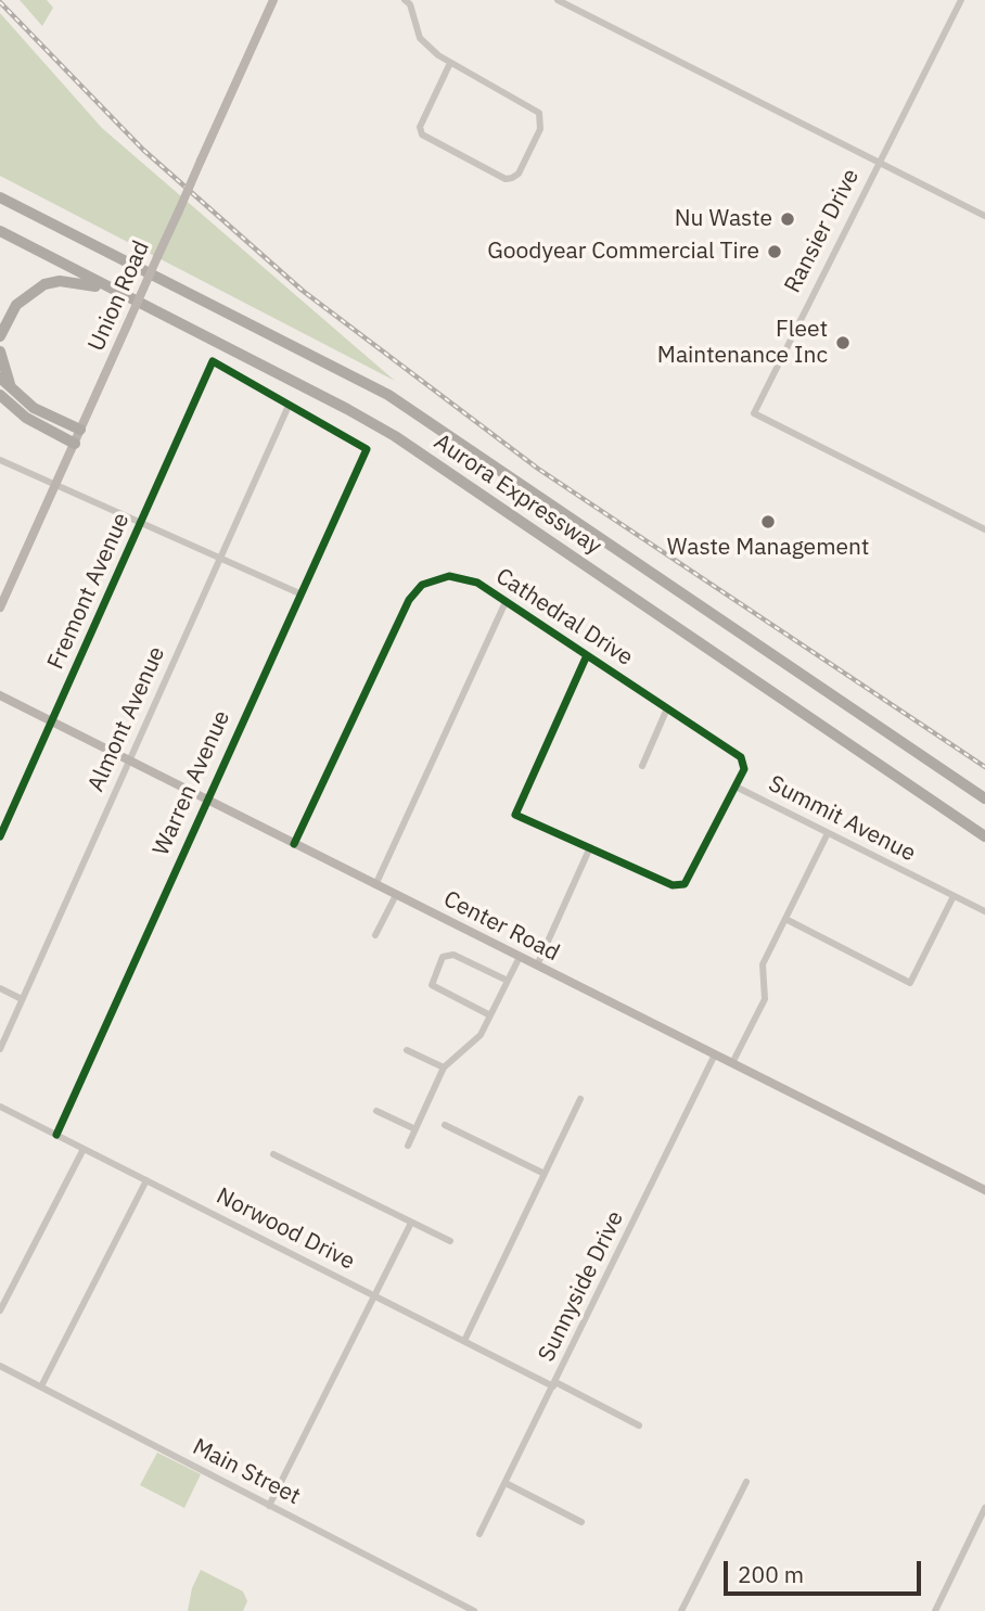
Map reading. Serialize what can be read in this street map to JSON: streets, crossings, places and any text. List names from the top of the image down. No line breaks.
{"streets":{"highway":["Aurora Expressway"],"main road":["Union Road","Center Road"],"street":["Ransier Drive","Fremont Avenue","Cathedral Drive","Almont Avenue","Warren Avenue","Summit Avenue","Norwood Drive","Sunnyside Drive","Main Street"]},"crossings":[["Fremont Avenue","Almont Avenue"],["Fremont Avenue","Warren Avenue"],["Fremont Avenue","Center Road"],["Cathedral Drive","Summit Avenue"],["Cathedral Drive","Center Road"],["Almont Avenue","Warren Avenue"],["Almont Avenue","Center Road"],["Warren Avenue","Center Road"],["Warren Avenue","Norwood Drive"],["Center Road","Sunnyside Drive"],["Norwood Drive","Sunnyside Drive"]],"places":["Nu Waste","Goodyear Commercial Tire","Fleet Maintenance Inc","Waste Management"],"scale_bar":"200 m"}
